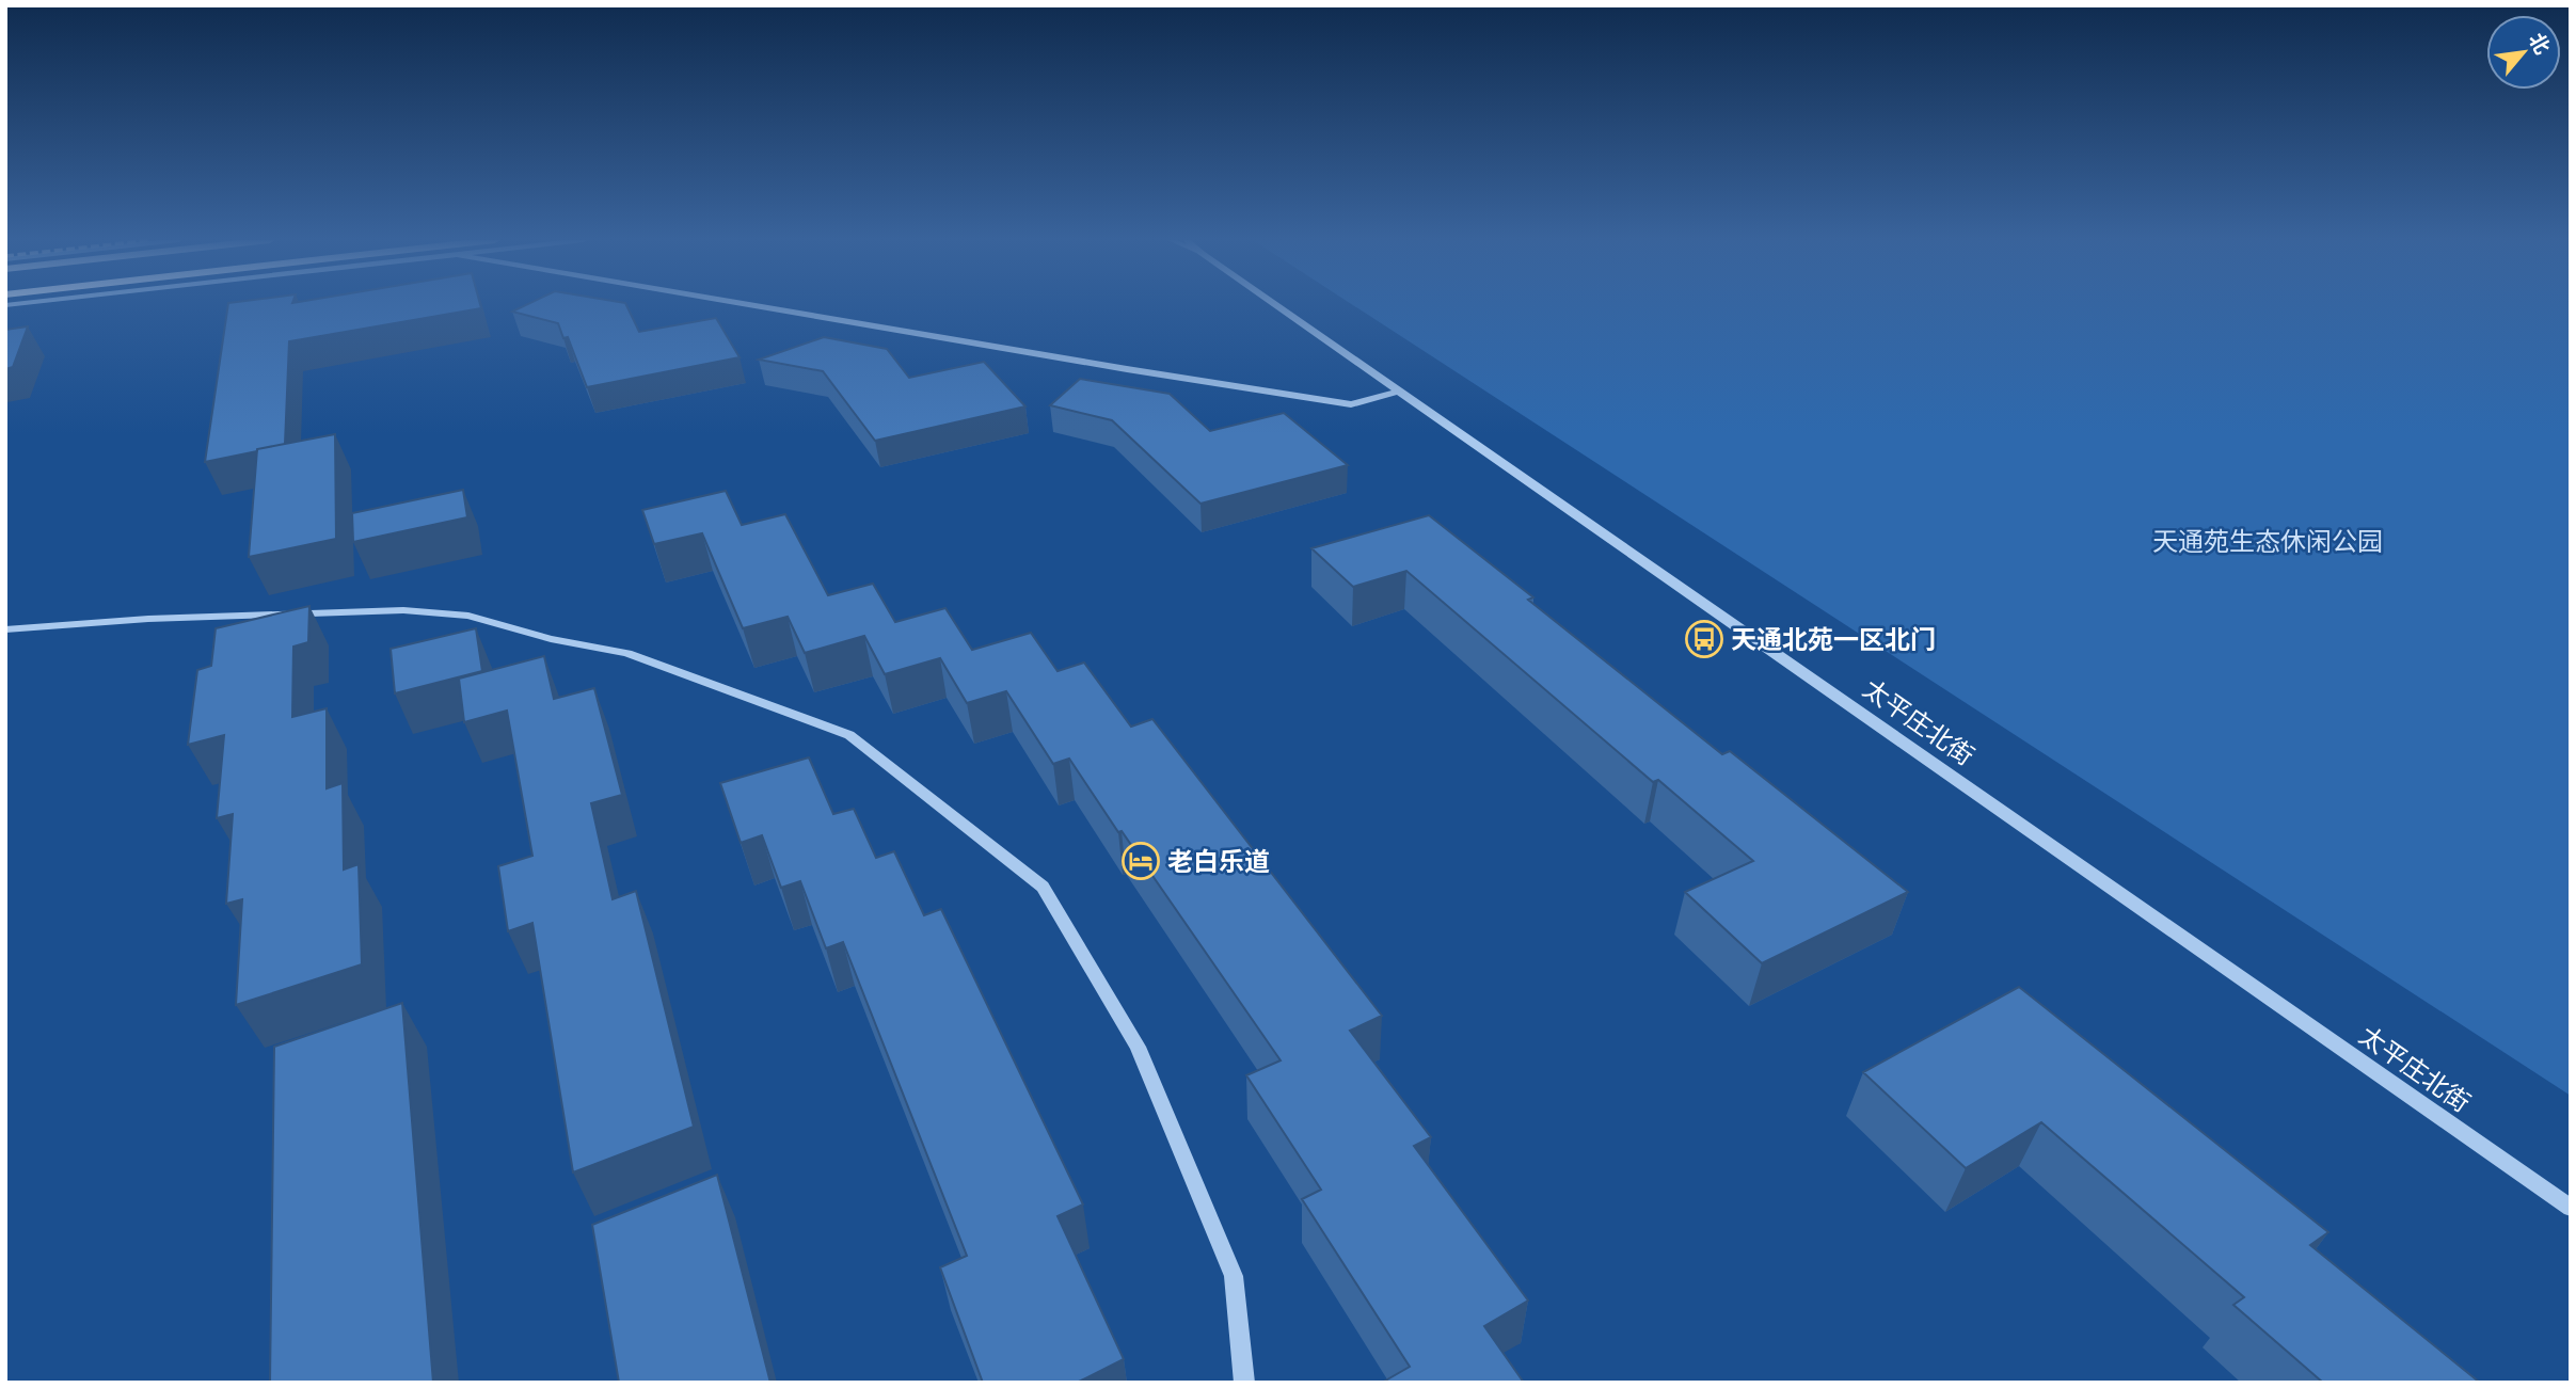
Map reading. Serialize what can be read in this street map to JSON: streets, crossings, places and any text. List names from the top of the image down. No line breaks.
{"streets":{"street":["太平庄北街"]},"parks":["天通苑生态休闲公园"],"places":{"bus stop":["天通北苑一区北门"],"hotel":["老白乐道"]},"north":"top right"}
